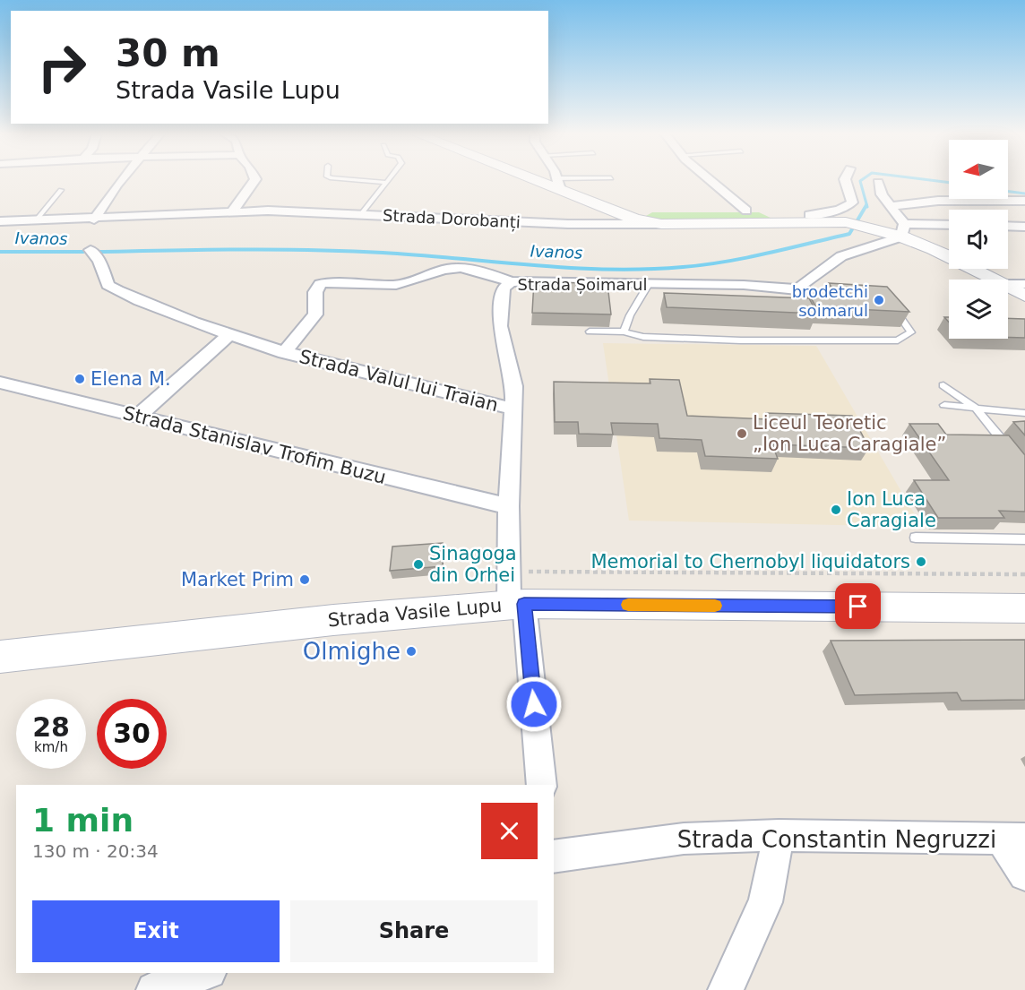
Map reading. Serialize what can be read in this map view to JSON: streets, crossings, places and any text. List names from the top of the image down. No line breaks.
{"streets":{"street":["Strada Dorobanți","Strada Șoimarul","Strada Valul lui Traian","Strada Stanislav Trofim Buzu","Strada Vasile Lupu","Strada Constantin Negruzzi"]},"crossings":[["Strada Dorobanți","Strada Șoimarul"],["Strada Șoimarul","Strada Valul lui Traian"],["Strada Șoimarul","Strada Stanislav Trofim Buzu"],["Strada Șoimarul","Strada Vasile Lupu"]],"water":["Ivanos"],"places":["brodetchi soimarul","Elena M.","Liceul Teoretic „Ion Luca Caragiale”","Ion Luca Caragiale","Memorial to Chernobyl liquidators","Sinagoga din Orhei","Market Prim","Olmighe"],"north":"left","page":{"turn":["30 m","Strada Vasile Lupu"],"speed":"28 km/h","limit":"30","heading":["1 min","130 m · 20:34"],"buttons":["Exit","Share"]}}
